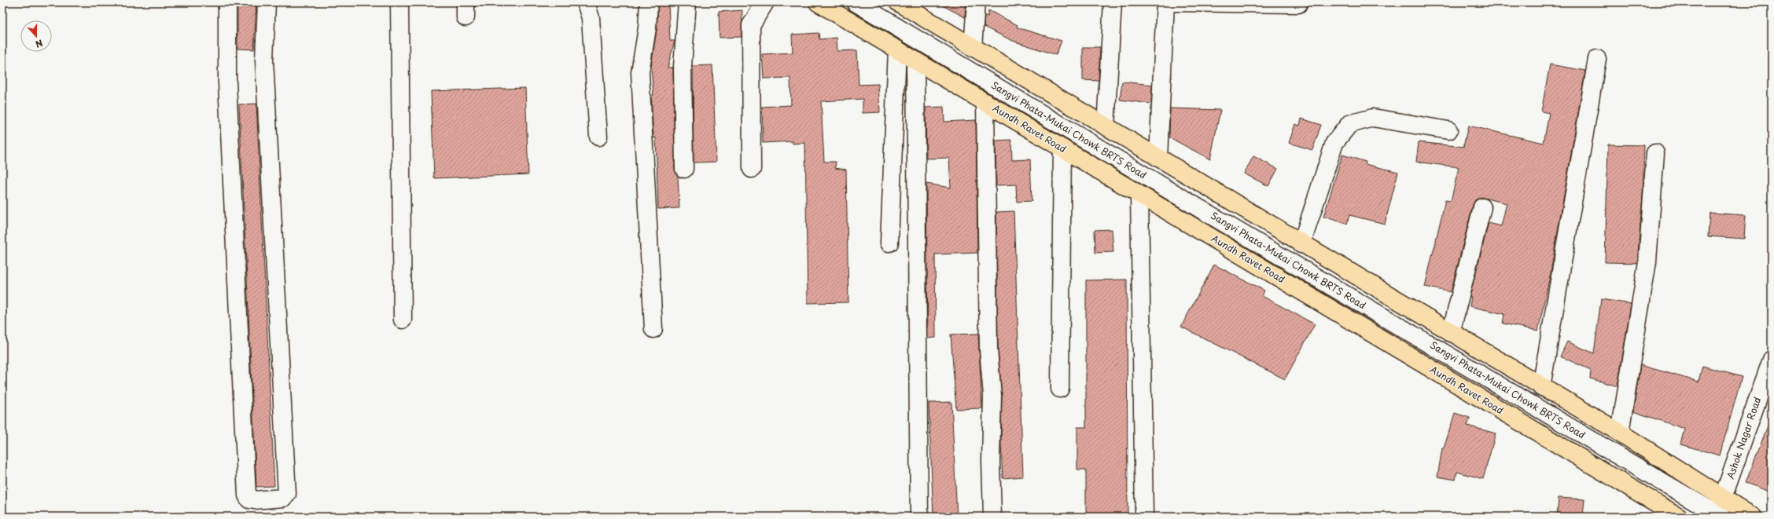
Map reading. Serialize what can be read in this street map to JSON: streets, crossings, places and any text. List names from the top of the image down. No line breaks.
{"streets":{"main road":["Aundh Ravet Road"],"street":["Sangvi Phata-Mukai Chowk BRTS Road","Ashok Nagar Road"]},"crossings":[["Sangvi Phata-Mukai Chowk BRTS Road","Ashok Nagar Road"]],"north":"bottom"}
